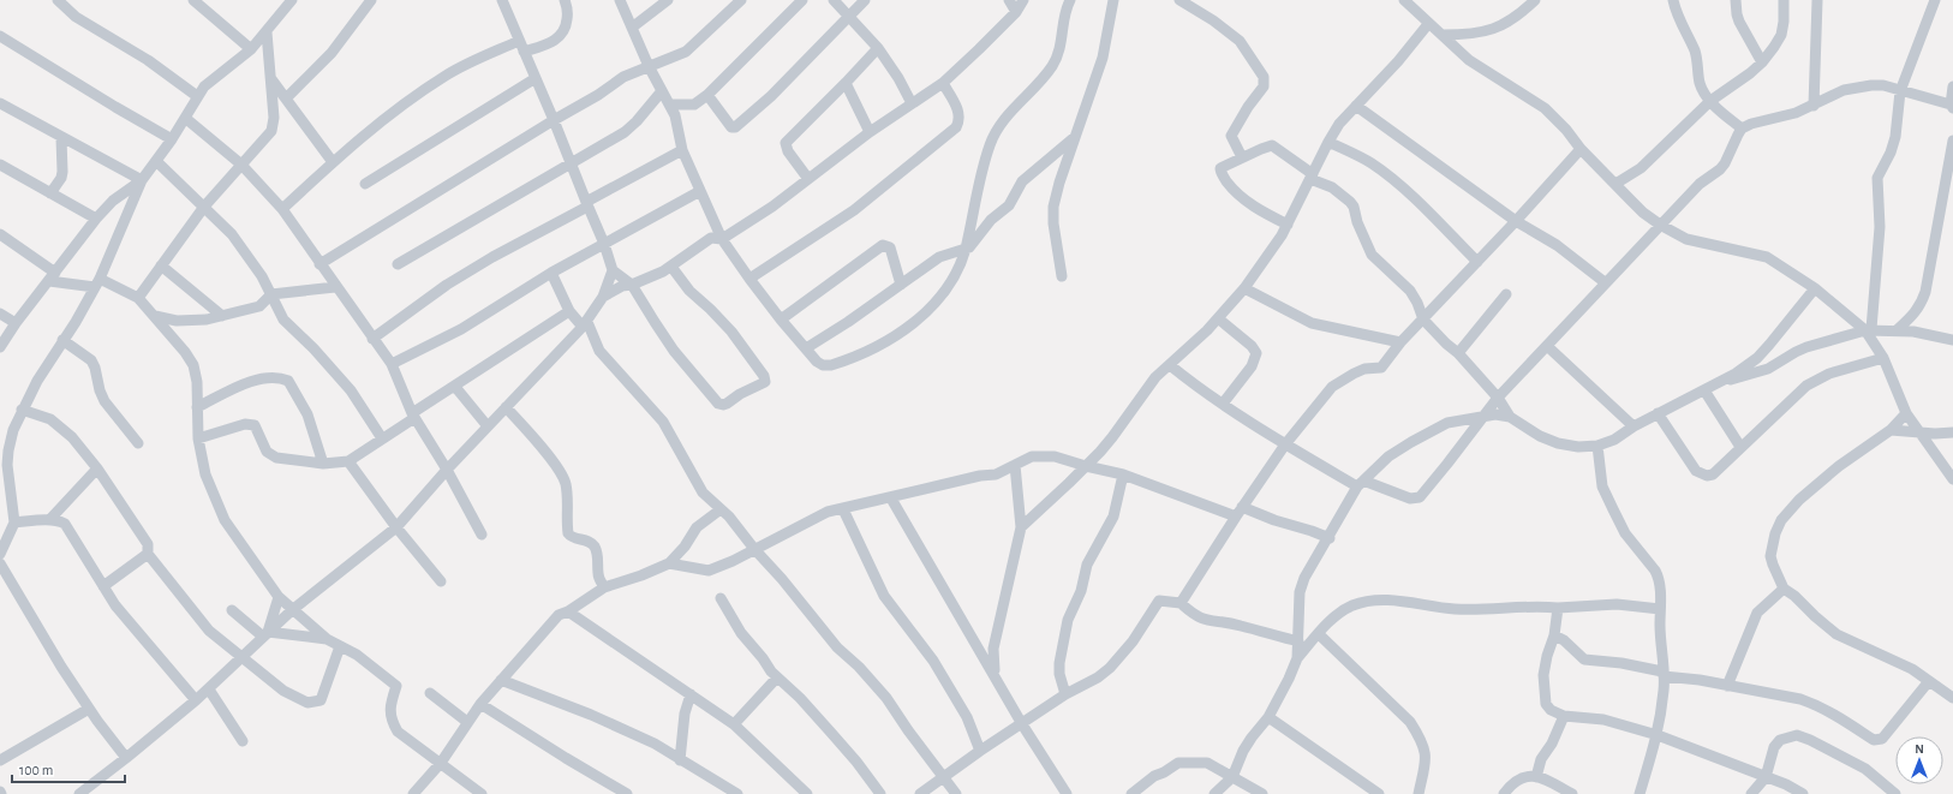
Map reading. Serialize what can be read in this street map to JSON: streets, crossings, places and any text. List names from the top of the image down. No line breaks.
{"scale_bar":"100 m","north":"top"}
